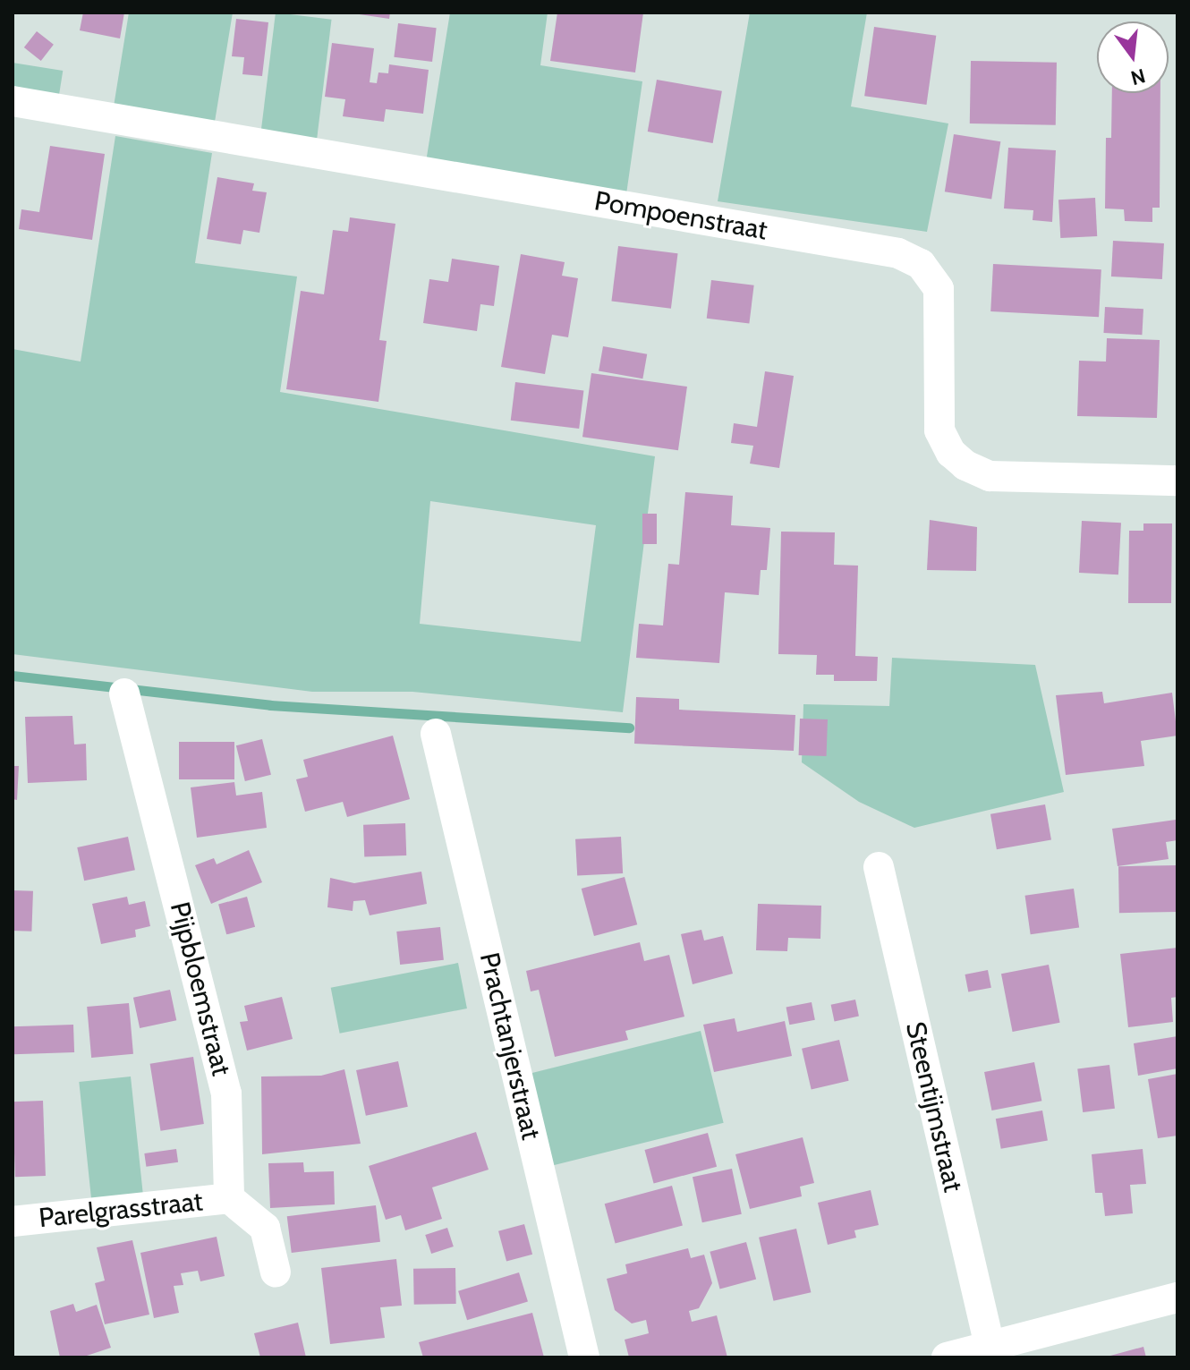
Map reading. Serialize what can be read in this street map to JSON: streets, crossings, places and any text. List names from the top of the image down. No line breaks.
{"streets":{"street":["Pompoenstraat","Pijpbloemstraat","Prachtanjerstraat","Steentijmstraat","Parelgrasstraat"]},"crossings":[["Pijpbloemstraat","Parelgrasstraat"]],"north":"bottom"}
